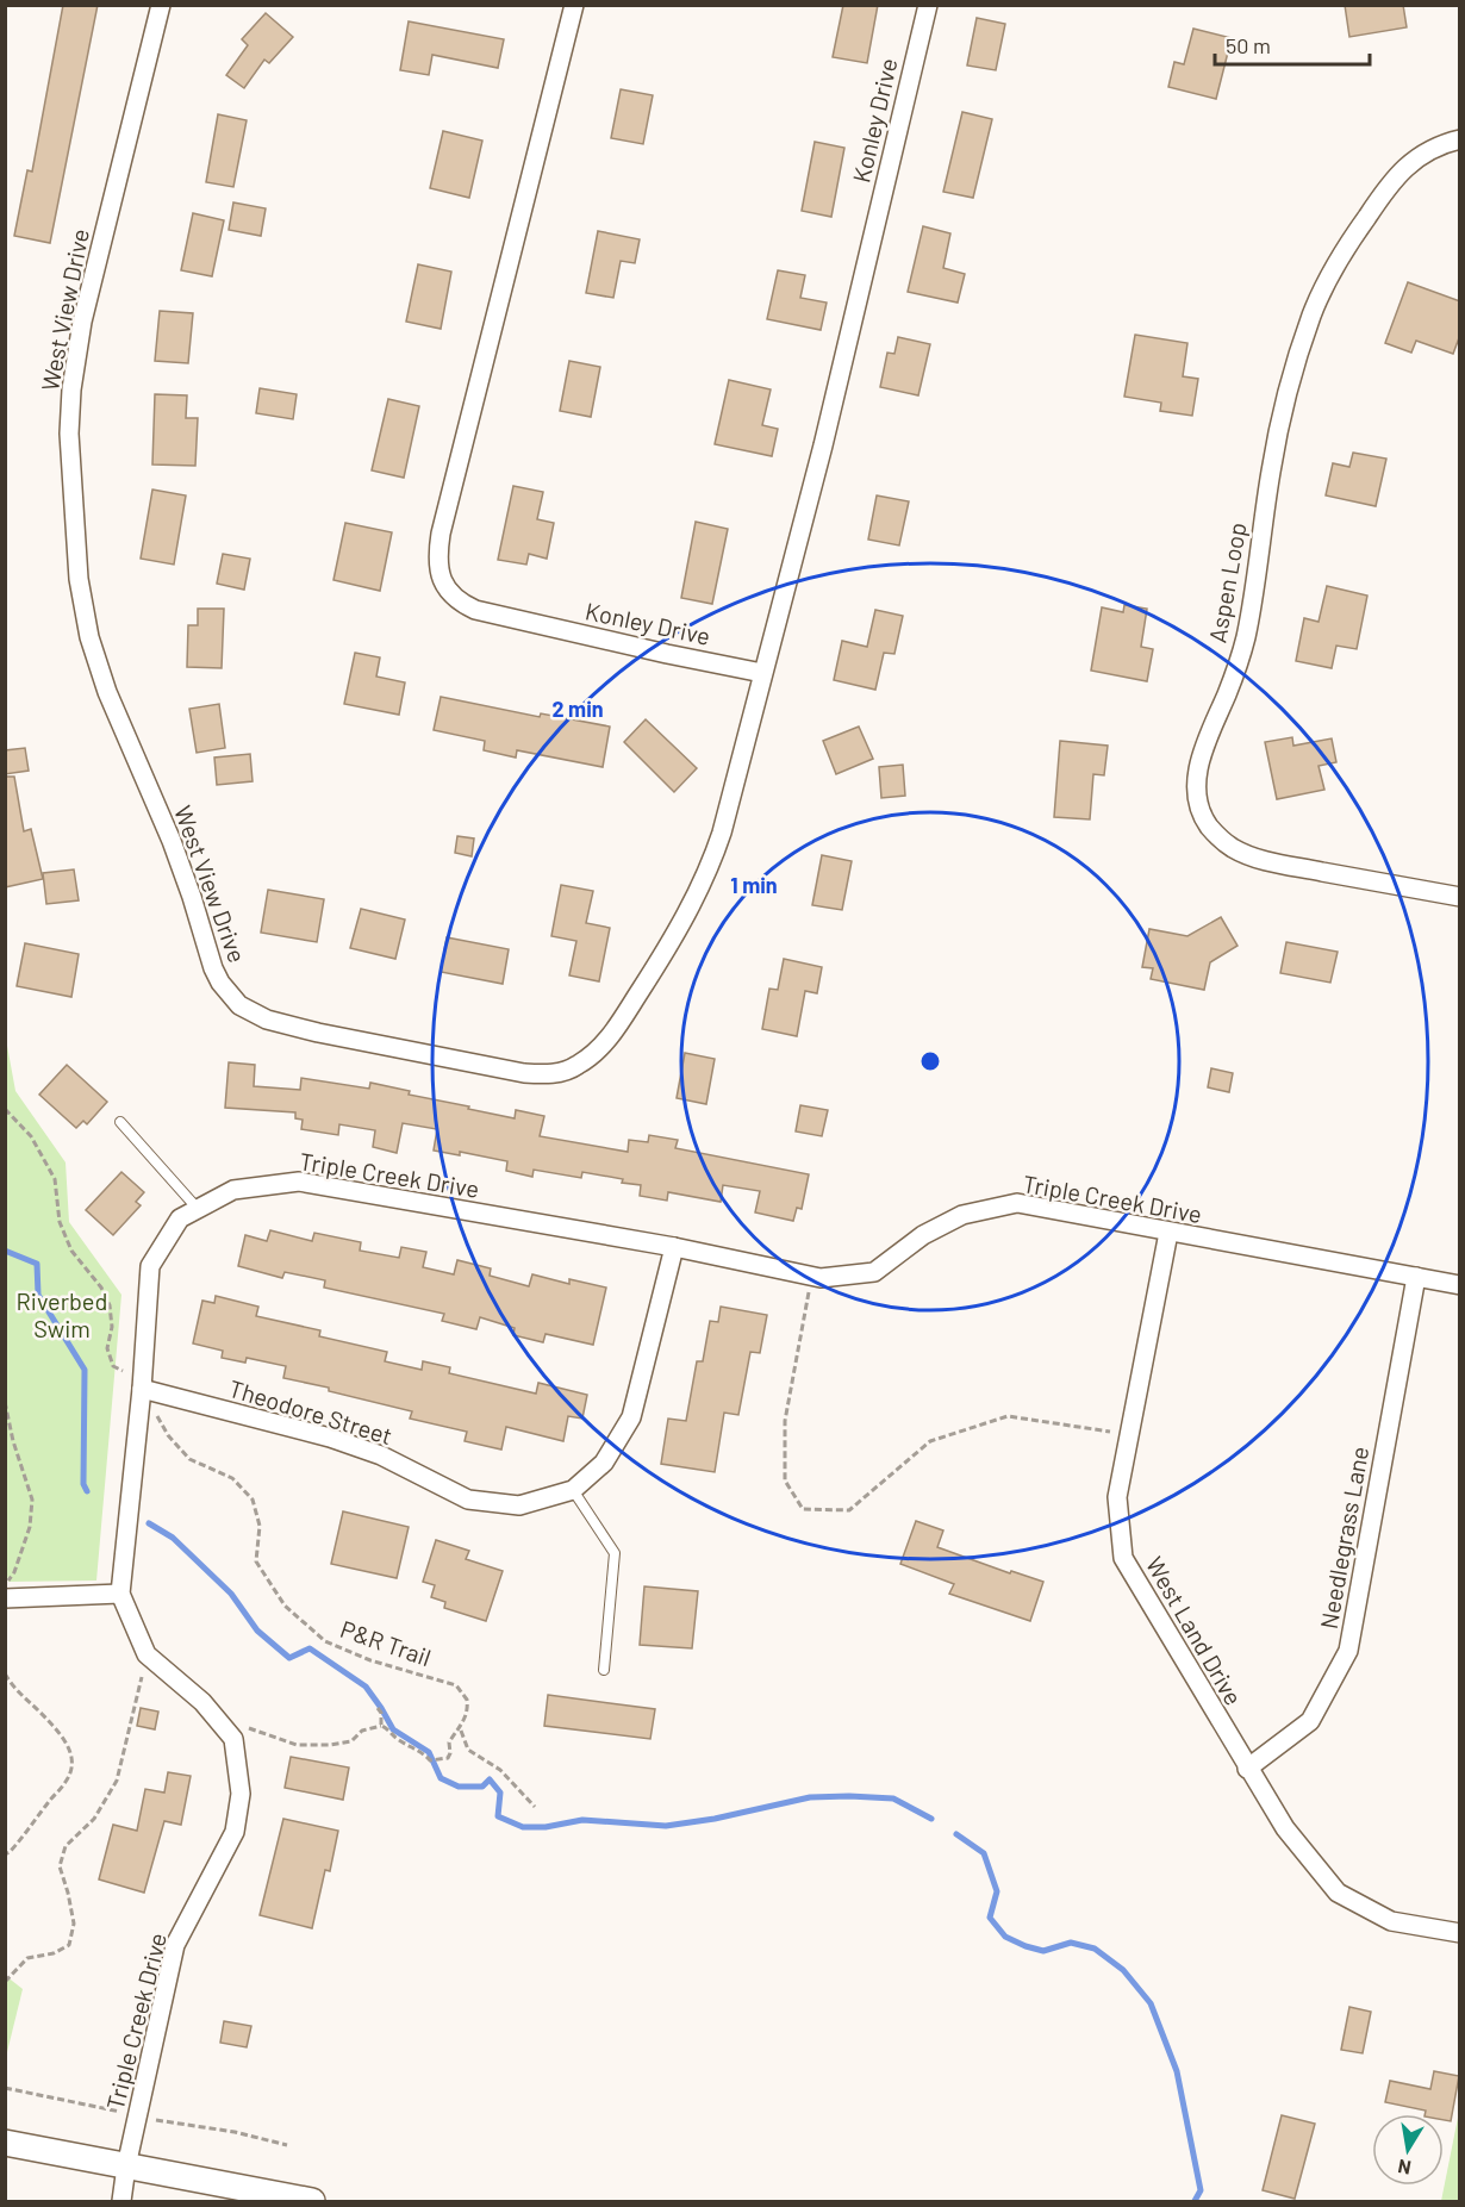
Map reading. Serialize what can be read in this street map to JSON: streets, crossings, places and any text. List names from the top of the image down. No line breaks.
{"streets":{"street":["Konley Drive","West View Drive","Aspen Loop","Triple Creek Drive","Theodore Street","Needlegrass Lane","West Land Drive"],"path":["P&R Trail"]},"crossings":[["Konley Drive","West View Drive"],["Triple Creek Drive","Theodore Street"],["Triple Creek Drive","Needlegrass Lane"],["Triple Creek Drive","West Land Drive"],["Triple Creek Drive","P&R Trail"],["Theodore Street","P&R Trail"],["Needlegrass Lane","West Land Drive"]],"parks":["Riverbed Swim"],"scale_bar":"50 m","north":"bottom","rings":["2 min","1 min"]}
